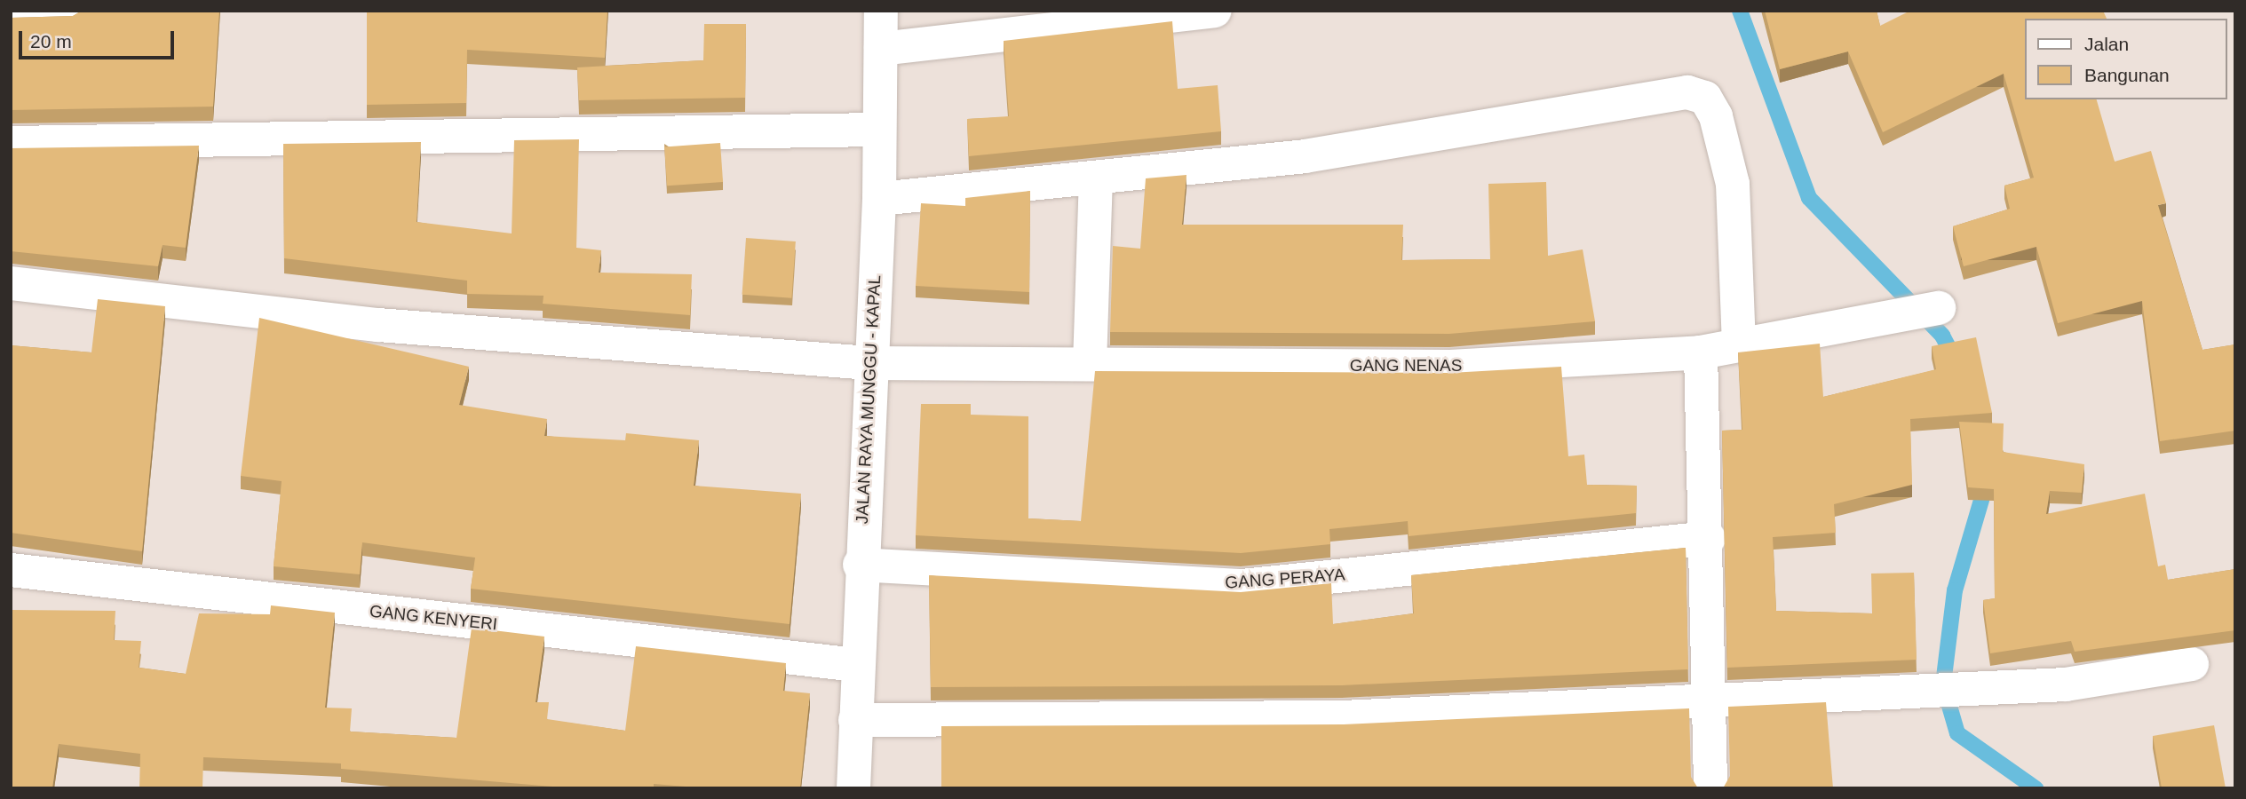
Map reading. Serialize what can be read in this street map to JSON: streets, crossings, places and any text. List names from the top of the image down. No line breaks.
{"streets":{"street":["GANG NENAS","JALAN RAYA MUNGGU - KAPAL","GANG PERAYA","GANG KENYERI"]},"crossings":[["GANG NENAS","JALAN RAYA MUNGGU - KAPAL"],["JALAN RAYA MUNGGU - KAPAL","GANG PERAYA"],["JALAN RAYA MUNGGU - KAPAL","GANG KENYERI"]],"legend":["Jalan","Bangunan"],"scale_bar":"20 m"}
